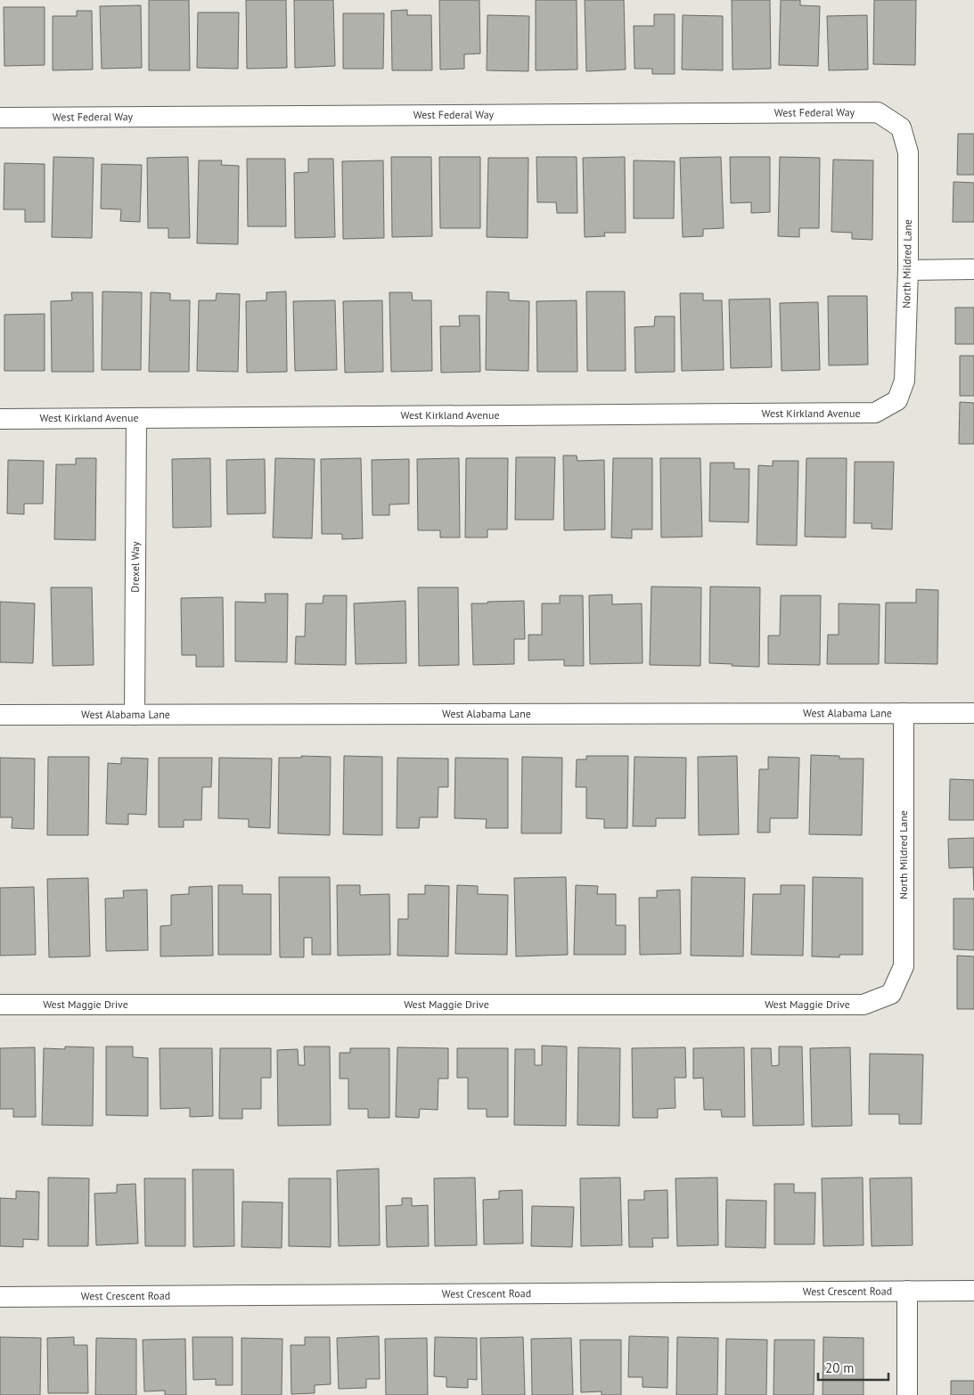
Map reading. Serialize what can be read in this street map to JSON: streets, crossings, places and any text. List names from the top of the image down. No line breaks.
{"streets":{"street":["West Federal Way","North Mildred Lane","West Kirkland Avenue","Drexel Way","West Alabama Lane","West Maggie Drive","West Crescent Road"]},"crossings":[["West Federal Way","North Mildred Lane"],["North Mildred Lane","West Kirkland Avenue"],["North Mildred Lane","West Alabama Lane"],["North Mildred Lane","West Maggie Drive"],["West Kirkland Avenue","Drexel Way"],["Drexel Way","West Alabama Lane"]],"scale_bar":"20 m"}
